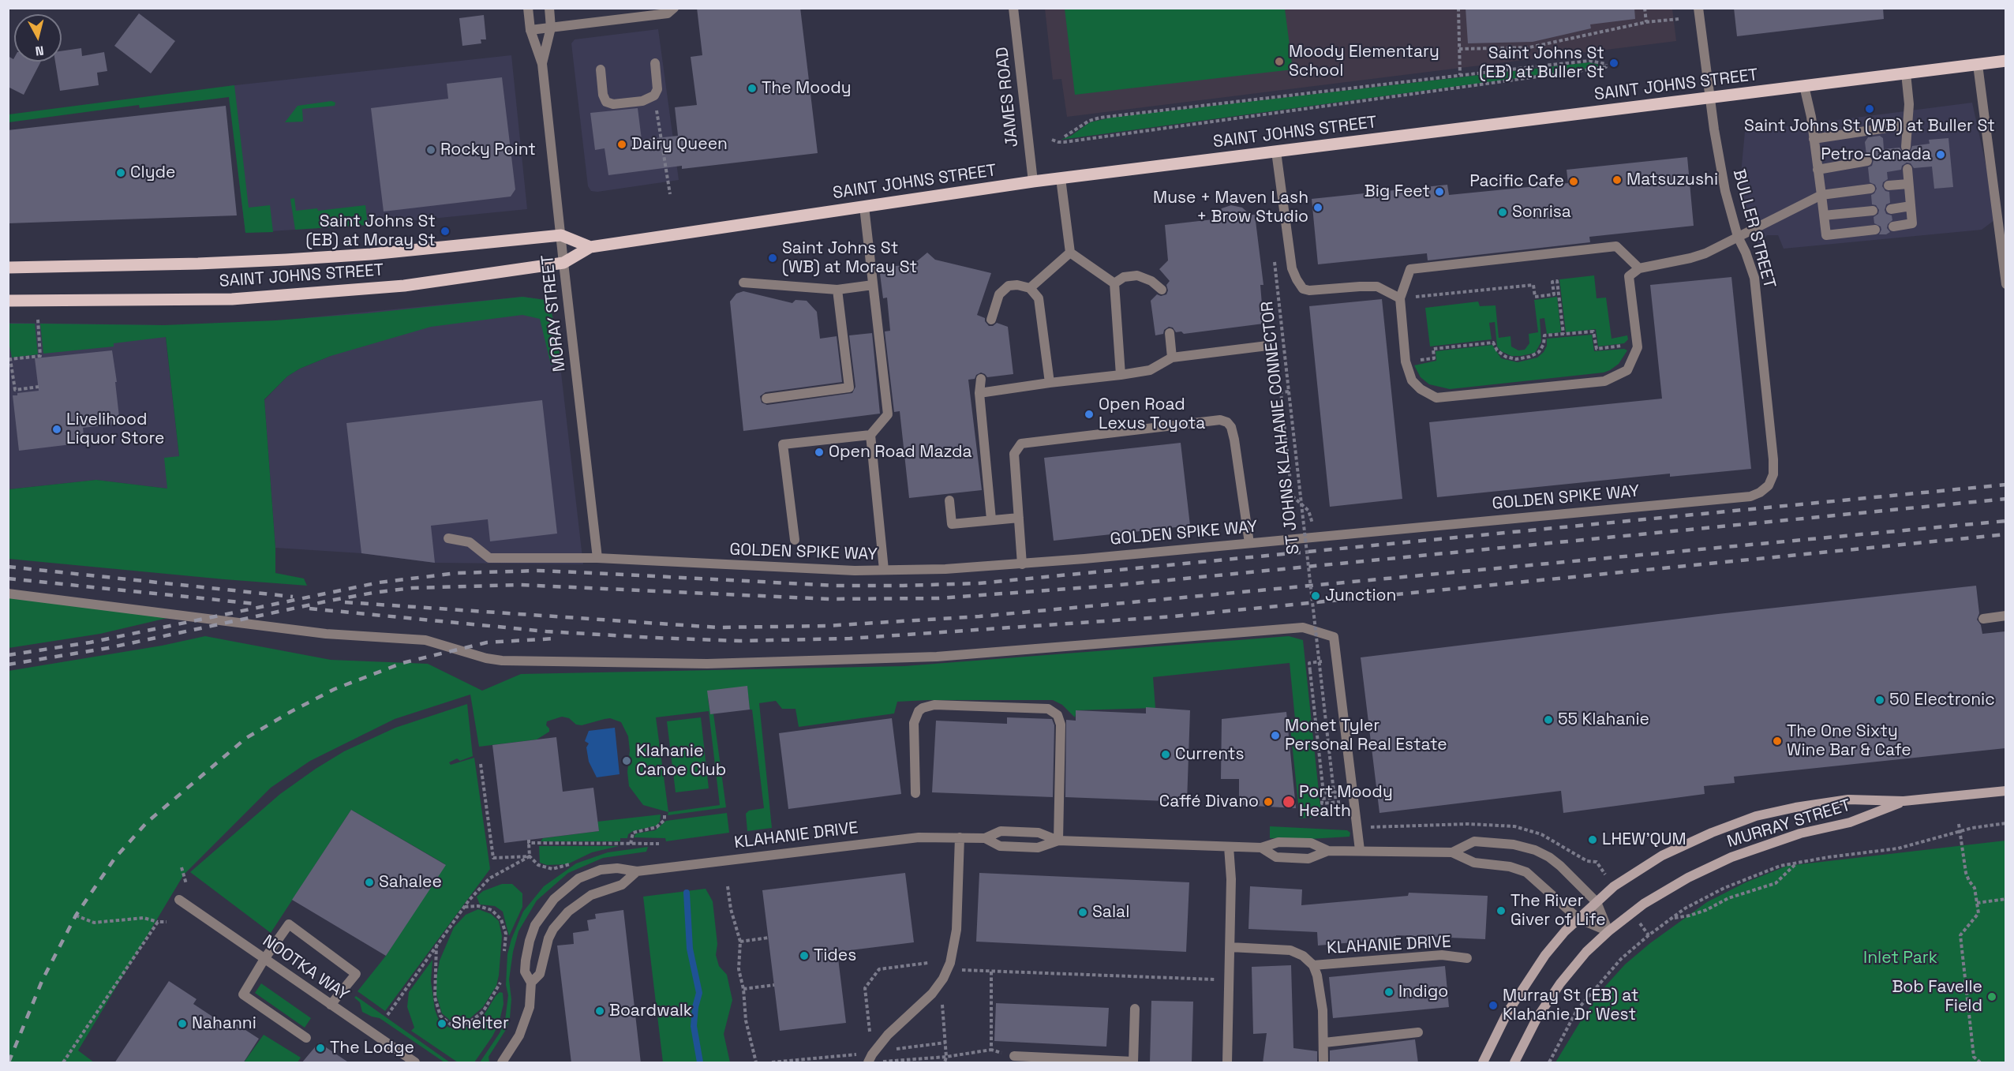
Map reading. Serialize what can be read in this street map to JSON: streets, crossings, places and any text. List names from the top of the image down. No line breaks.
{"streets":{"main road":["SAINT JOHNS STREET","MURRAY STREET"],"street":["JAMES ROAD","BULLER STREET","MORAY STREET","GOLDEN SPIKE WAY","KLAHANIE DRIVE","NOOTKA WAY"],"path":["ST JOHNS KLAHANIE CONNECTOR"]},"crossings":[["SAINT JOHNS STREET","JAMES ROAD"],["SAINT JOHNS STREET","BULLER STREET"],["SAINT JOHNS STREET","MORAY STREET"],["BULLER STREET","GOLDEN SPIKE WAY"],["MORAY STREET","GOLDEN SPIKE WAY"],["MURRAY STREET","KLAHANIE DRIVE"]],"parks":["Inlet Park"],"places":["Moody Elementary School","Saint Johns St (EB) at Buller St","The Moody","Saint Johns St (WB) at Buller St","Dairy Queen","Rocky Point","Petro-Canada","Clyde","Matsuzushi","Pacific Cafe","Big Feet","Muse + Maven Lash + Brow Studio","Sonrisa","Saint Johns St (EB) at Moray St","Saint Johns St (WB) at Moray St","Open Road Lexus Toyota","Livelihood Liquor Store","Open Road Mazda","Junction","50 Electronic","55 Klahanie","Monet Tyler Personal Real Estate","The One Sixty Wine Bar & Cafe","Currents","Klahanie Canoe Club","Caffé Divano","Port Moody Health","LHEW'QUM","Sahalee","The River Giver of Life","Salal","Tides","Indigo","Bob Favelle Field","Murray St (EB) at Klahanie Dr West","Boardwalk","Nahanni","Shelter","The Lodge"],"north":"bottom"}
